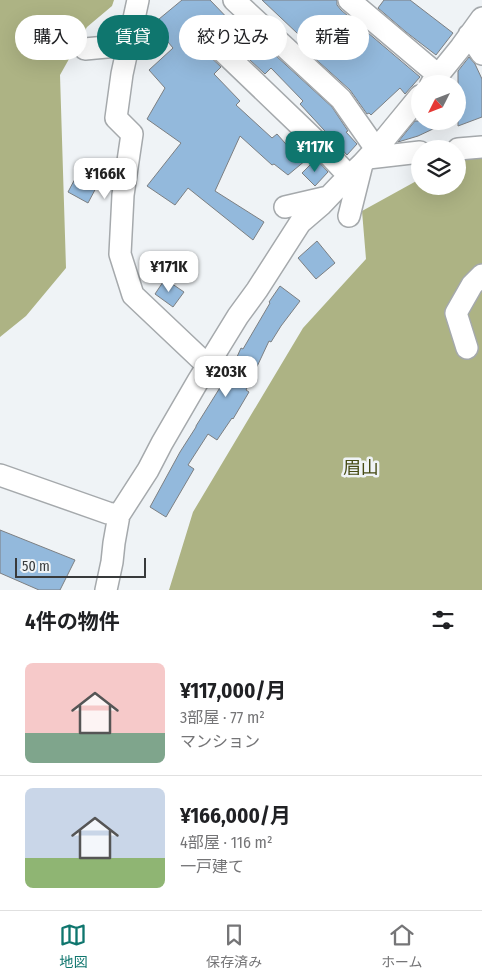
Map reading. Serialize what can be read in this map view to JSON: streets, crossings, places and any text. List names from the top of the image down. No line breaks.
{"parks":["眉山"],"scale_bar":"50 m","north":"bottom left","page":{"chip":["購入","賃貸","絞り込み","新着"],"price":["¥117K","¥166K","¥171K","¥203K"],"scale":"50 m","heading":"4件の物件","list":[{"name":"¥117,000/月","note":"3部屋 · 77 m² · マンション"},{"name":"¥166,000/月","note":"4部屋 · 116 m² · 一戸建て"}],"tabs":["地図","保存済み","ホーム"]}}
